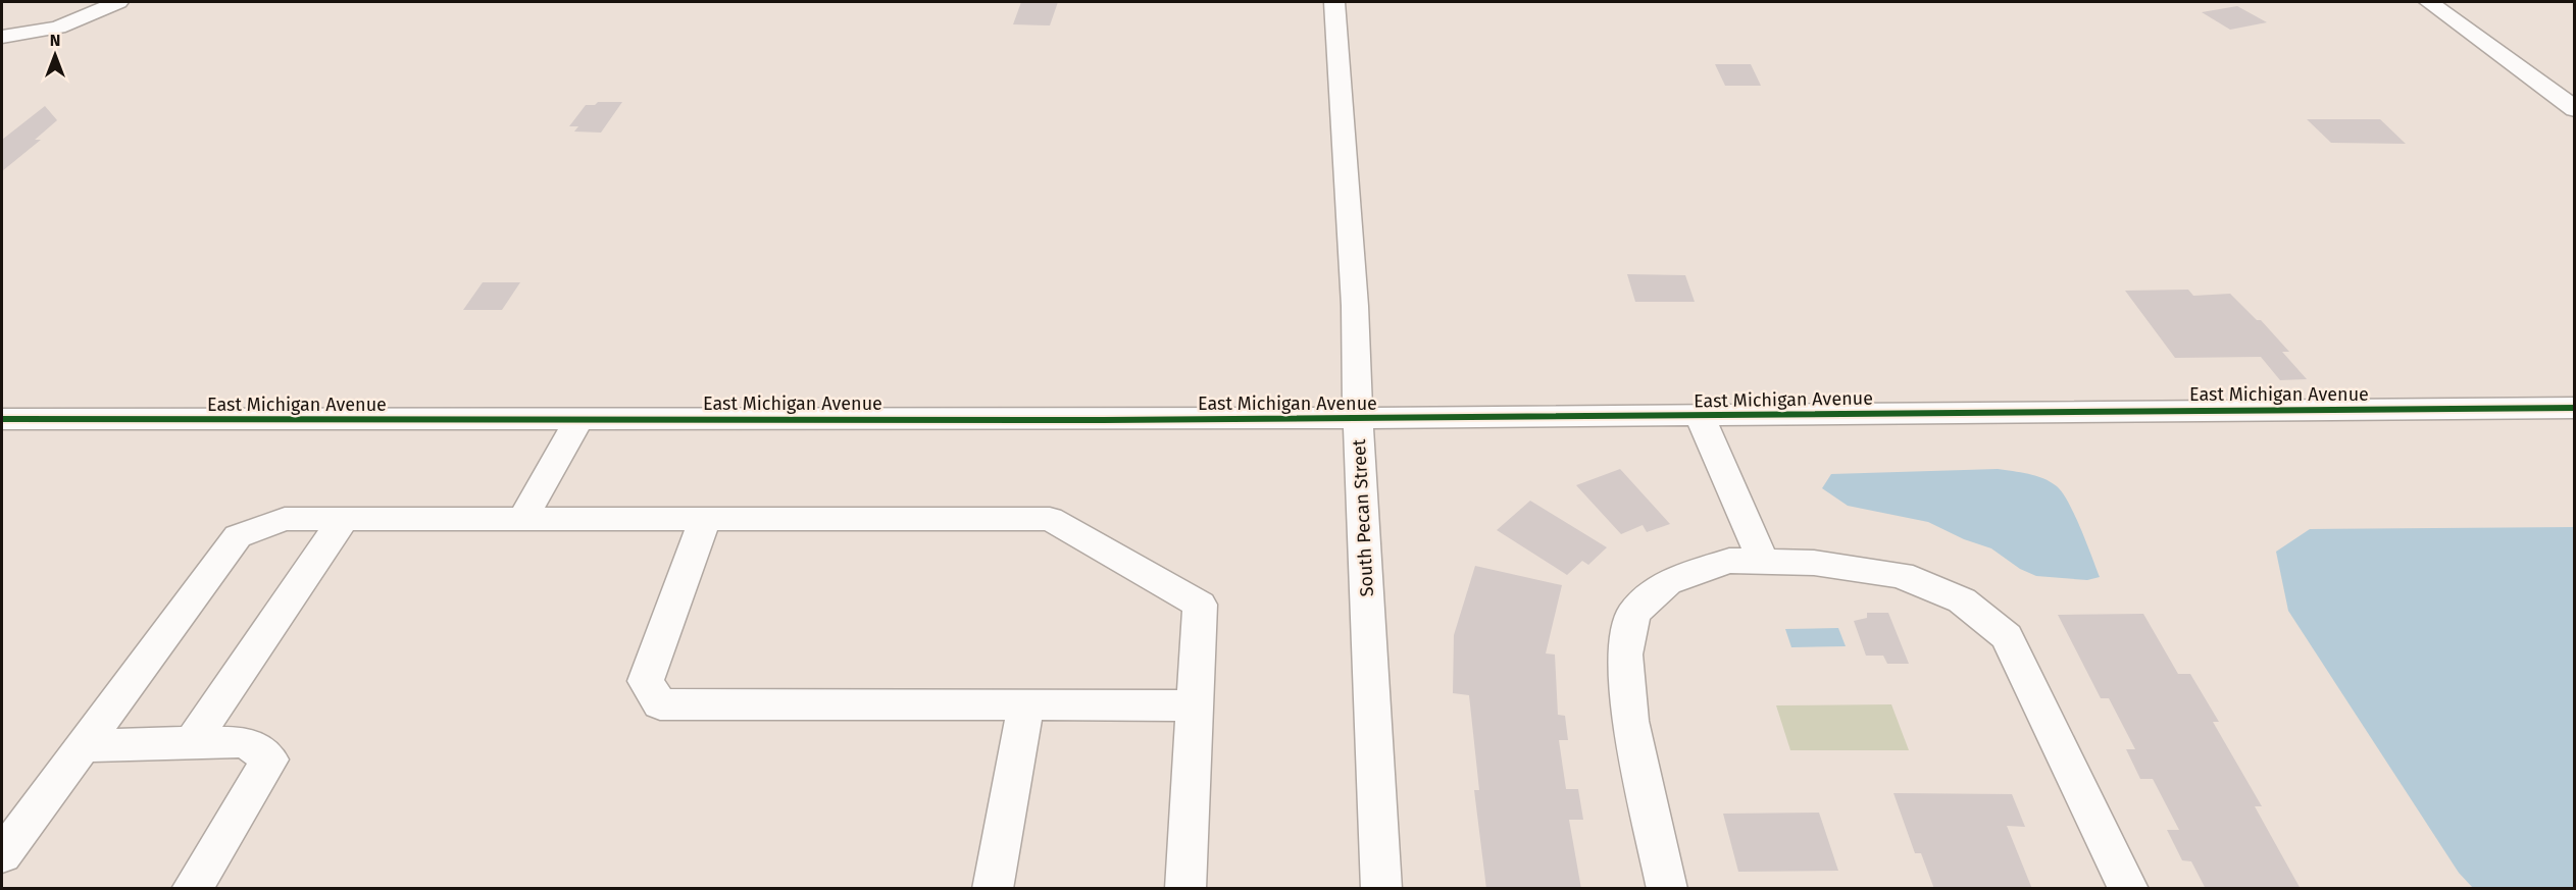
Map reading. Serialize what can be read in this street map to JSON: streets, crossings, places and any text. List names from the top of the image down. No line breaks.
{"streets":{"street":["East Michigan Avenue","South Pecan Street"]},"crossings":[["East Michigan Avenue","South Pecan Street"]],"north":"top"}
